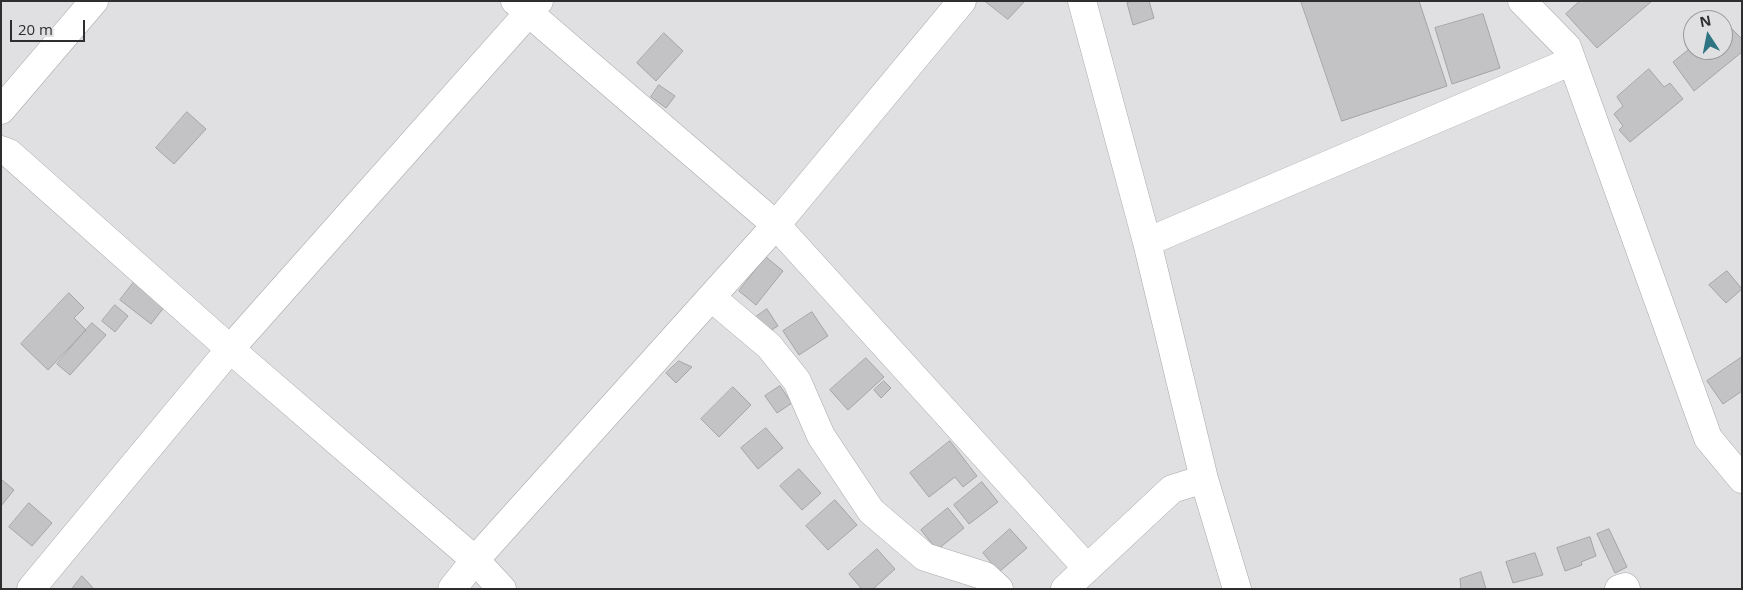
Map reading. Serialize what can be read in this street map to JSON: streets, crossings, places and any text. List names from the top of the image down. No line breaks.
{"scale_bar":"20 m","north":"top"}
